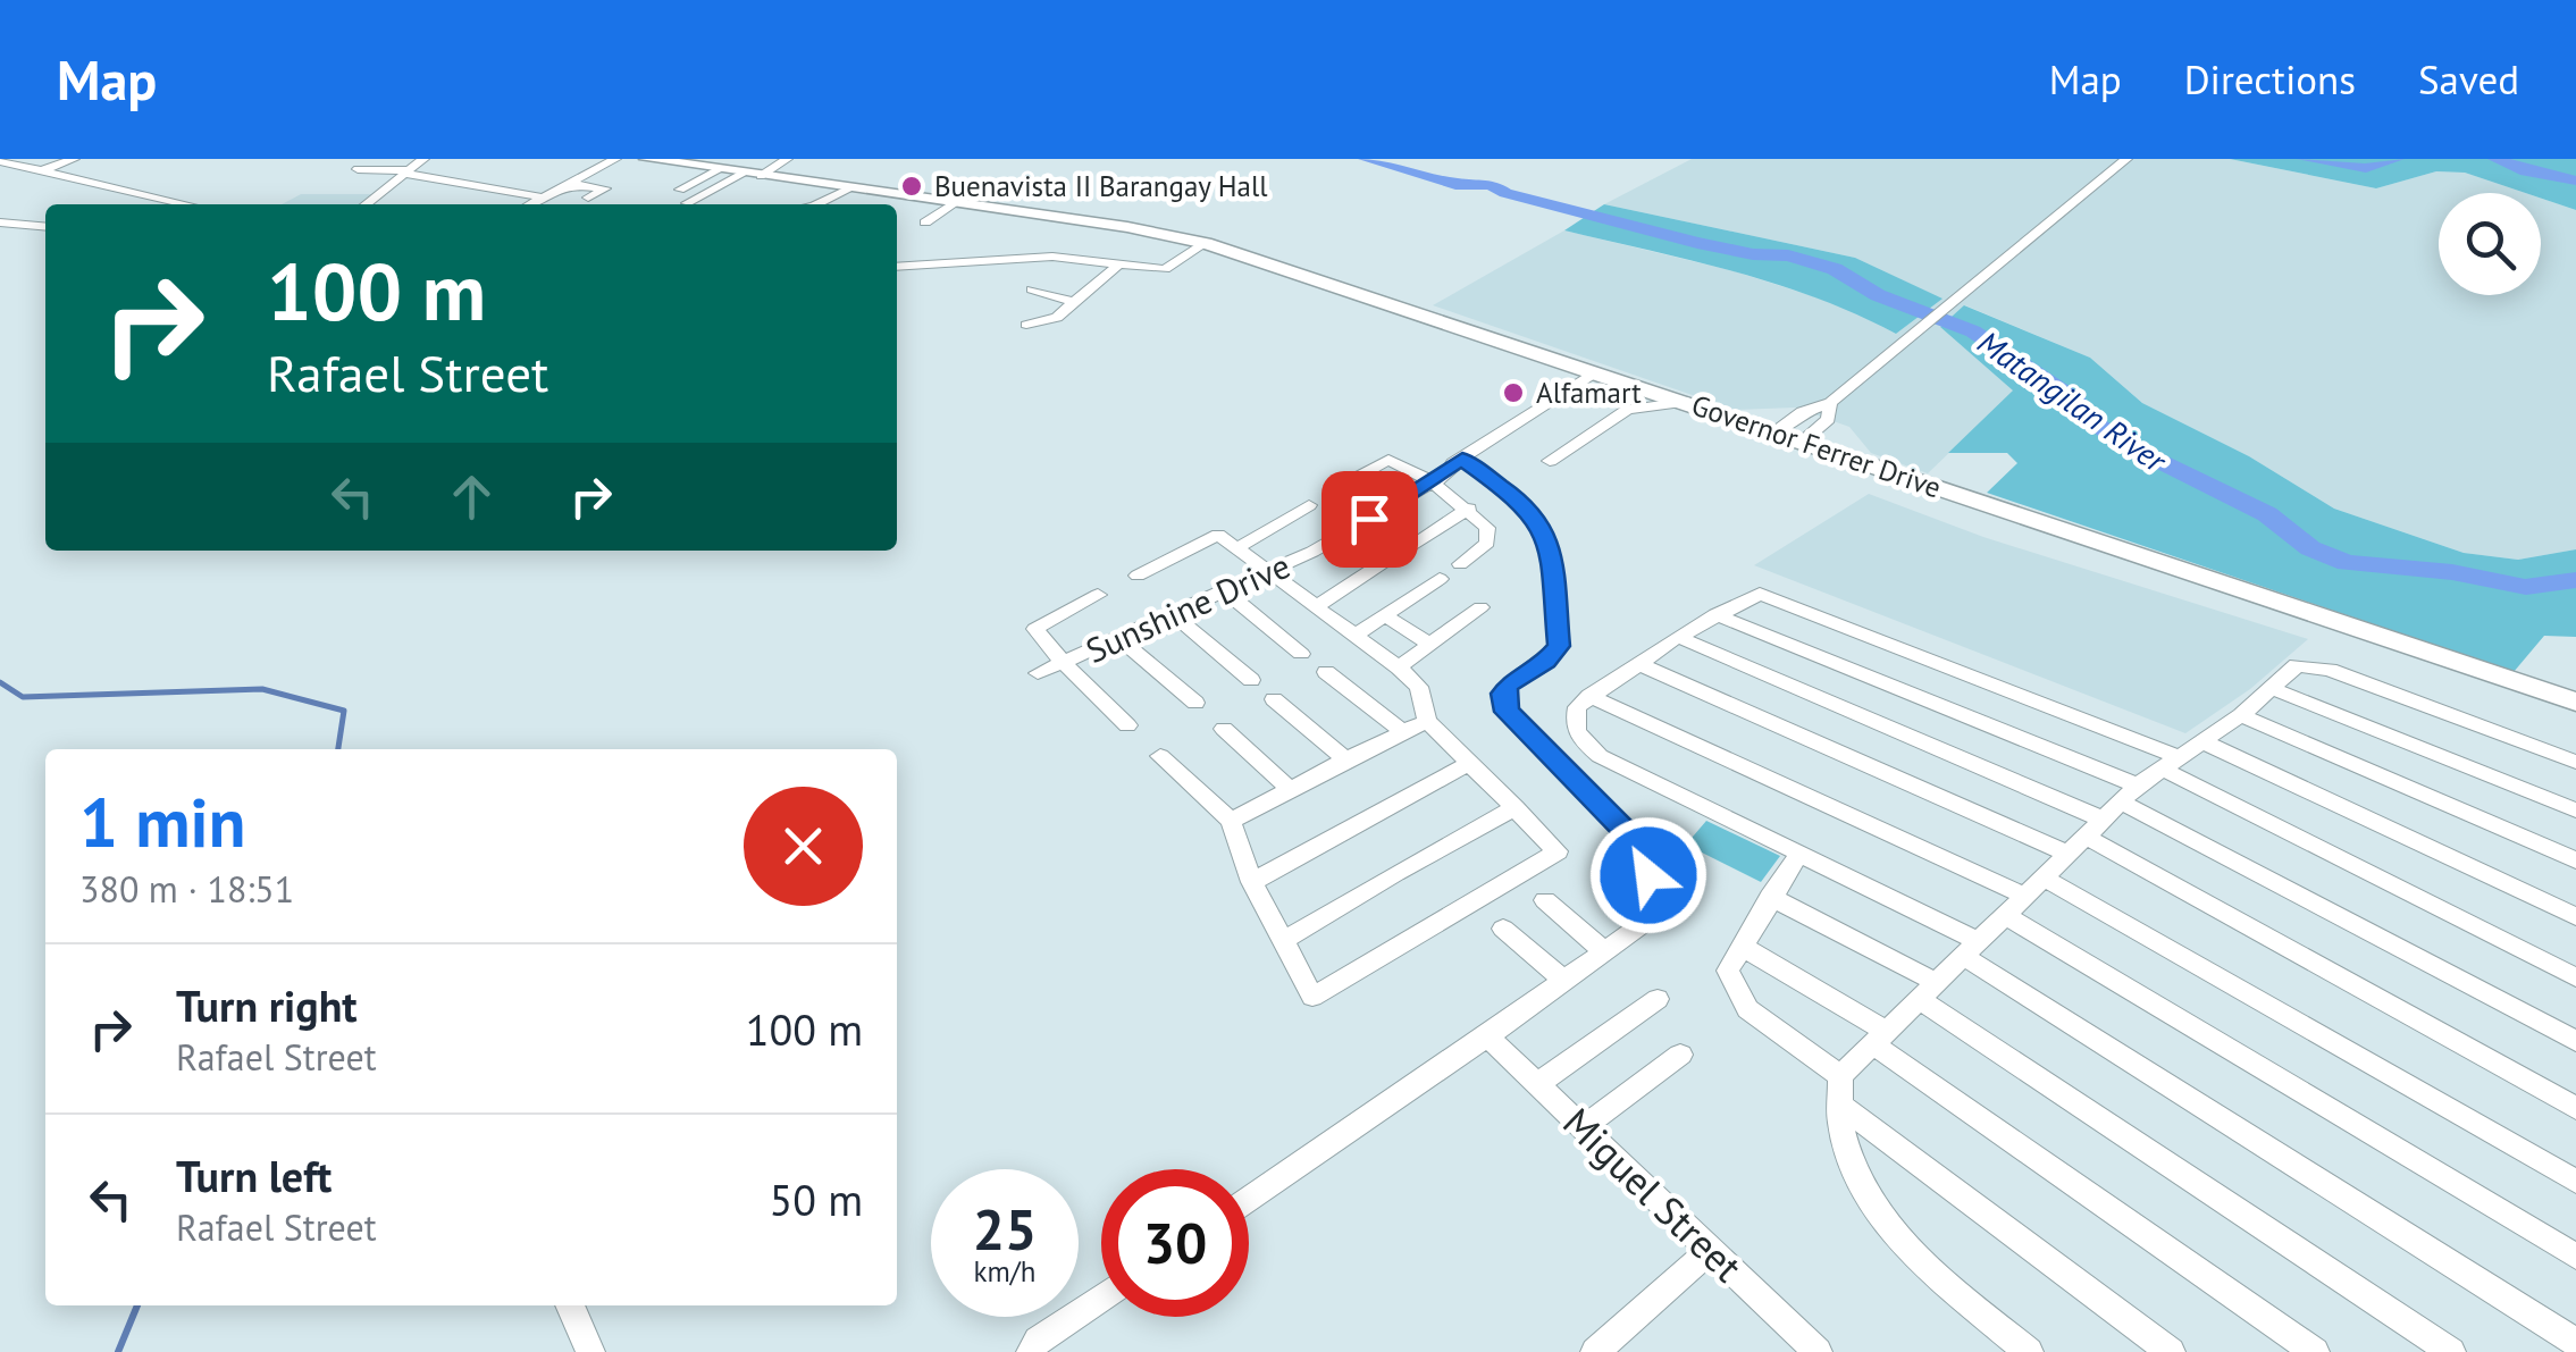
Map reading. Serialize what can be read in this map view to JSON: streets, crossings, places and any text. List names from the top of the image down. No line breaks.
{"streets":{"main road":["Governor Ferrer Drive"],"street":["Sunshine Drive","Miguel Street"]},"crossings":[["Governor Ferrer Drive","Sunshine Drive"]],"water":["Matangilan River"],"places":["Buenavista II Barangay Hall","Alfamart"],"page":{"header":"Map","nav":["Map","Directions","Saved"],"turn":["100 m","Rafael Street"],"heading":["1 min","380 m · 18:51"],"list":[{"name":"Turn right","note":"Rafael Street","value":"100 m"},{"name":"Turn left","note":"Rafael Street","value":"50 m"}],"speed":"25 km/h","limit":"30"}}
